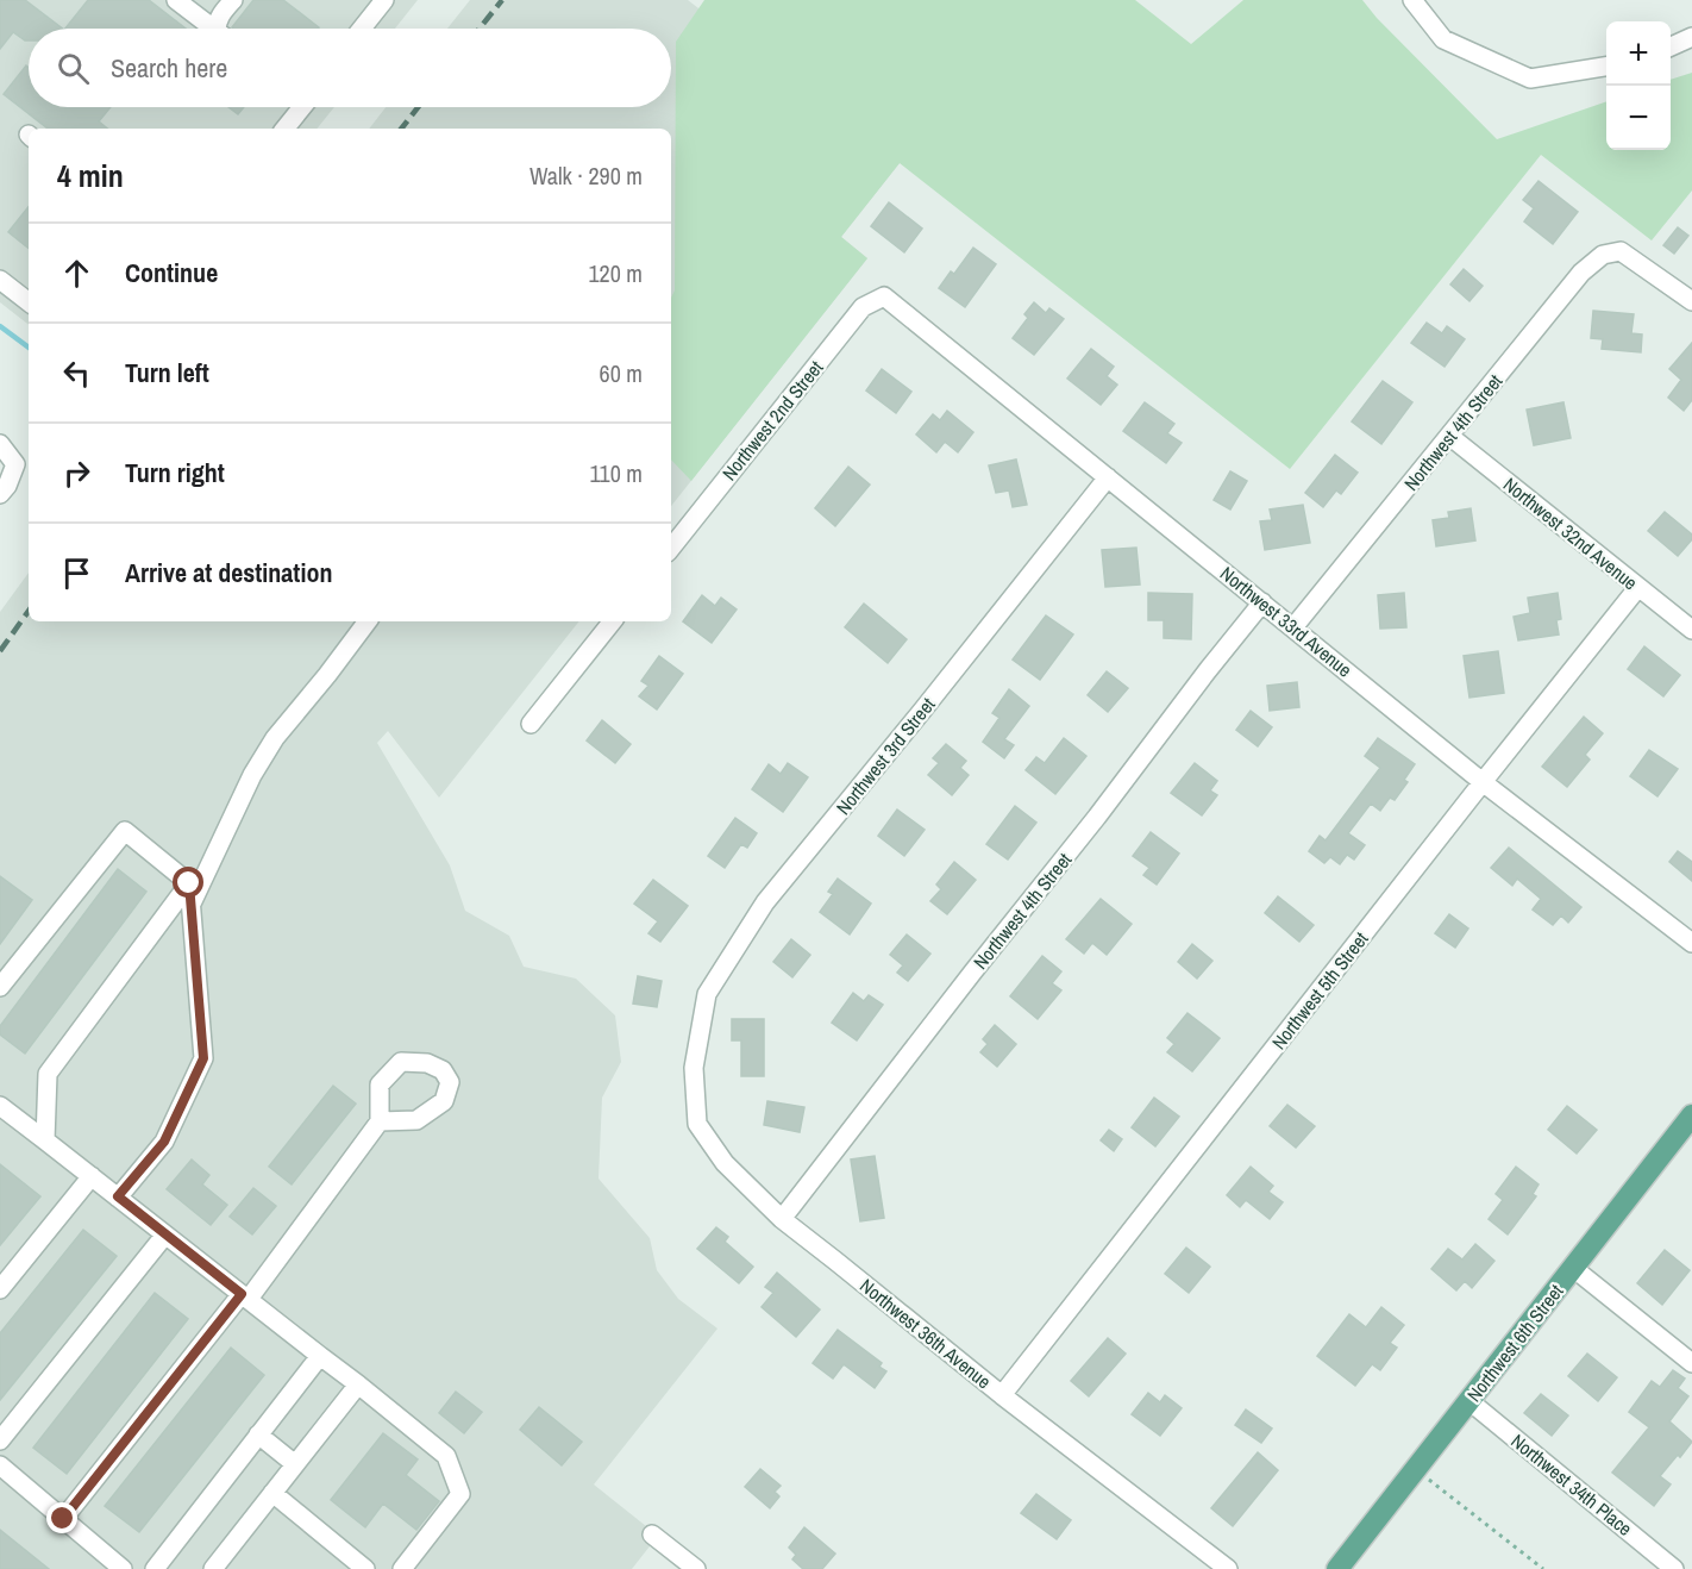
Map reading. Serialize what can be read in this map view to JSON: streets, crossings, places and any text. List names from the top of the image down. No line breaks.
{"streets":{"main road":["Northwest 6th Street"],"street":["Northwest 2nd Street","Northwest 4th Street","Northwest 32nd Avenue","Northwest 33rd Avenue","Northwest 3rd Street","Northwest 5th Street","Northwest 36th Avenue","Northwest 34th Place"]},"crossings":[["Northwest 2nd Street","Northwest 33rd Avenue"],["Northwest 4th Street","Northwest 32nd Avenue"],["Northwest 4th Street","Northwest 33rd Avenue"],["Northwest 4th Street","Northwest 36th Avenue"],["Northwest 32nd Avenue","Northwest 5th Street"],["Northwest 33rd Avenue","Northwest 3rd Street"],["Northwest 33rd Avenue","Northwest 5th Street"],["Northwest 3rd Street","Northwest 36th Avenue"],["Northwest 5th Street","Northwest 36th Avenue"],["Northwest 6th Street","Northwest 34th Place"]],"page":{"map_buttons":["+","−"],"search":"Search here","heading":["4 min","Walk · 290 m"],"list":[["Continue","120 m"],["Turn left","60 m"],["Turn right","110 m"],"Arrive at destination"]}}
